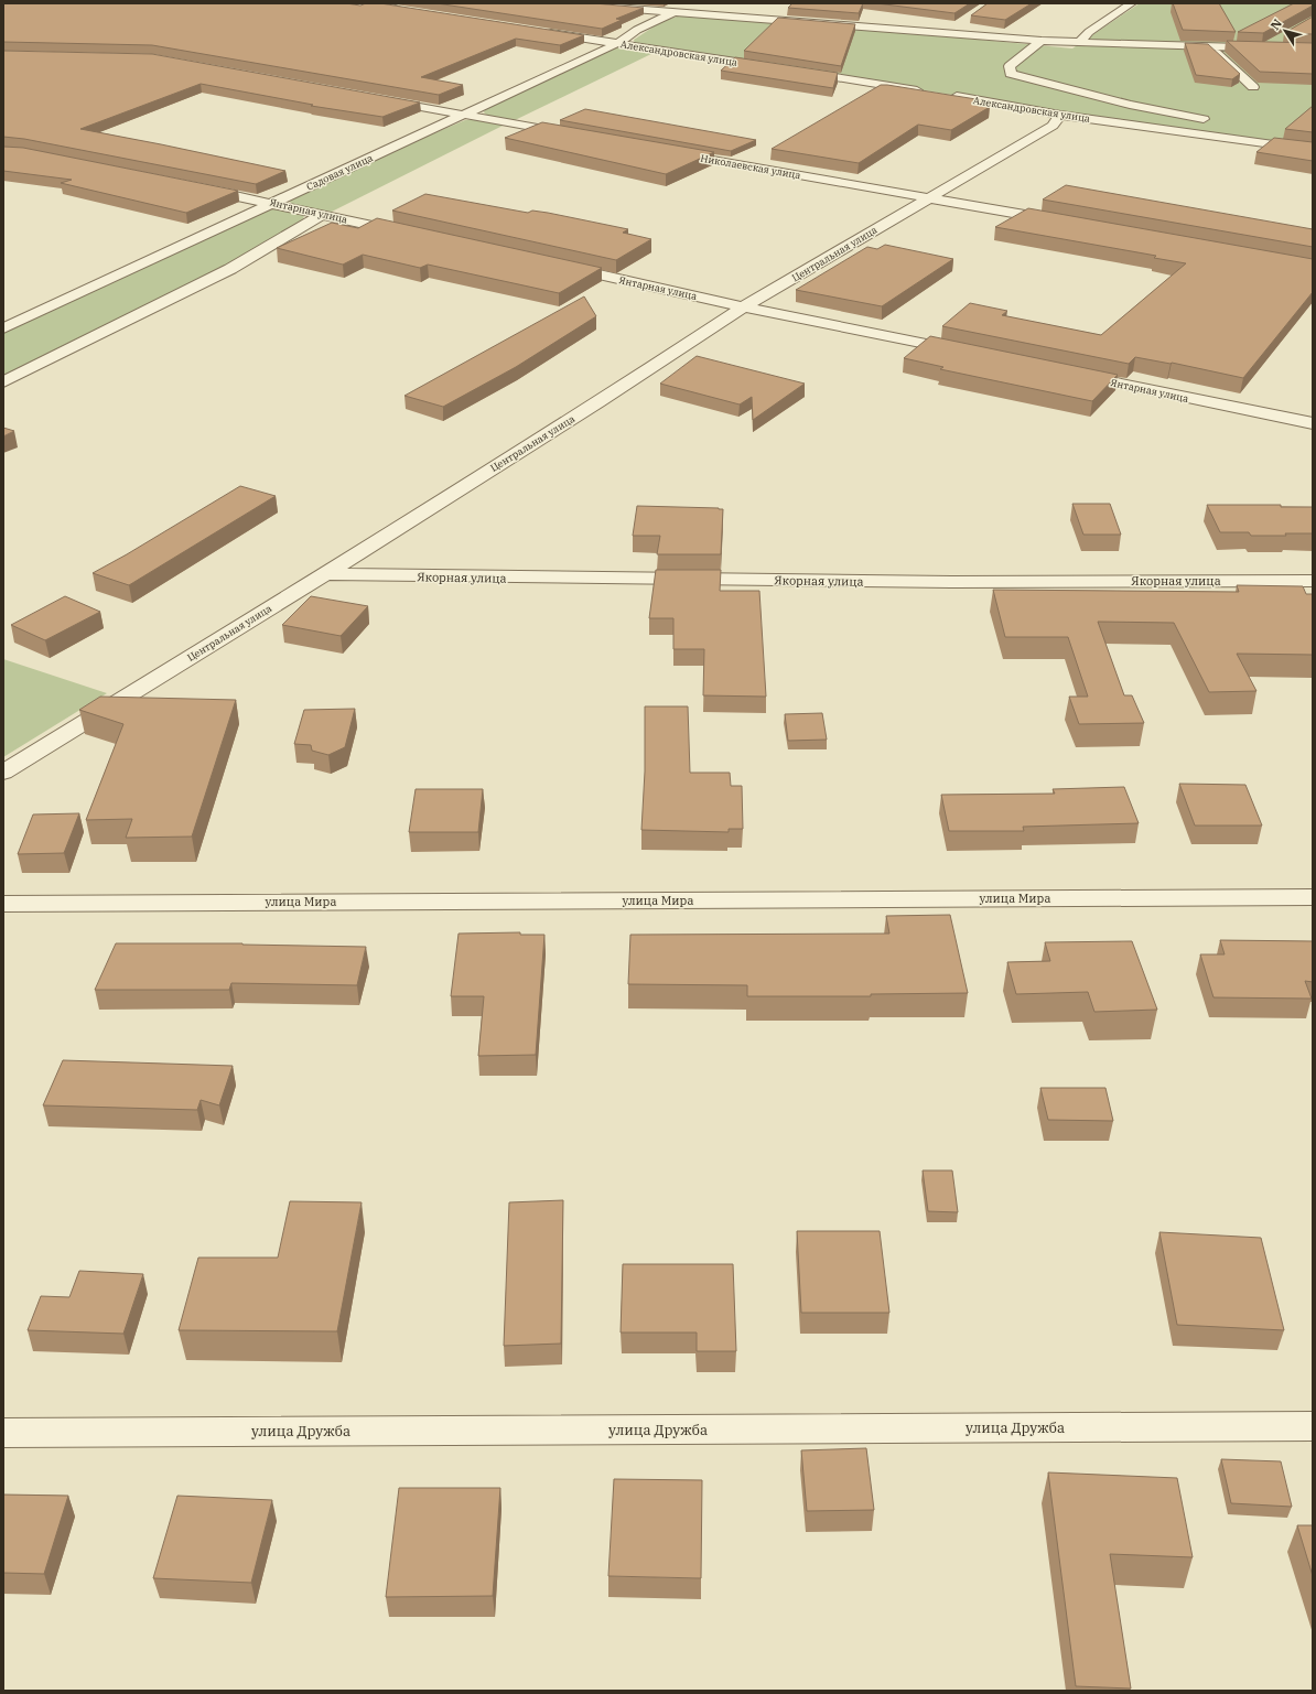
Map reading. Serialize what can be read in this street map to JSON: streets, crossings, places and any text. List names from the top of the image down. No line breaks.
{"streets":{"street":["Александровская улица","Николаевская улица","Садовая улица","Янтарная улица","Центральная улица","Якорная улица","улица Мира","улица Дружба"]},"crossings":[["Александровская улица","Садовая улица"],["Александровская улица","Центральная улица"],["Николаевская улица","Центральная улица"],["Садовая улица","Янтарная улица"],["Янтарная улица","Центральная улица"],["Центральная улица","Якорная улица"]],"north":"top left"}
